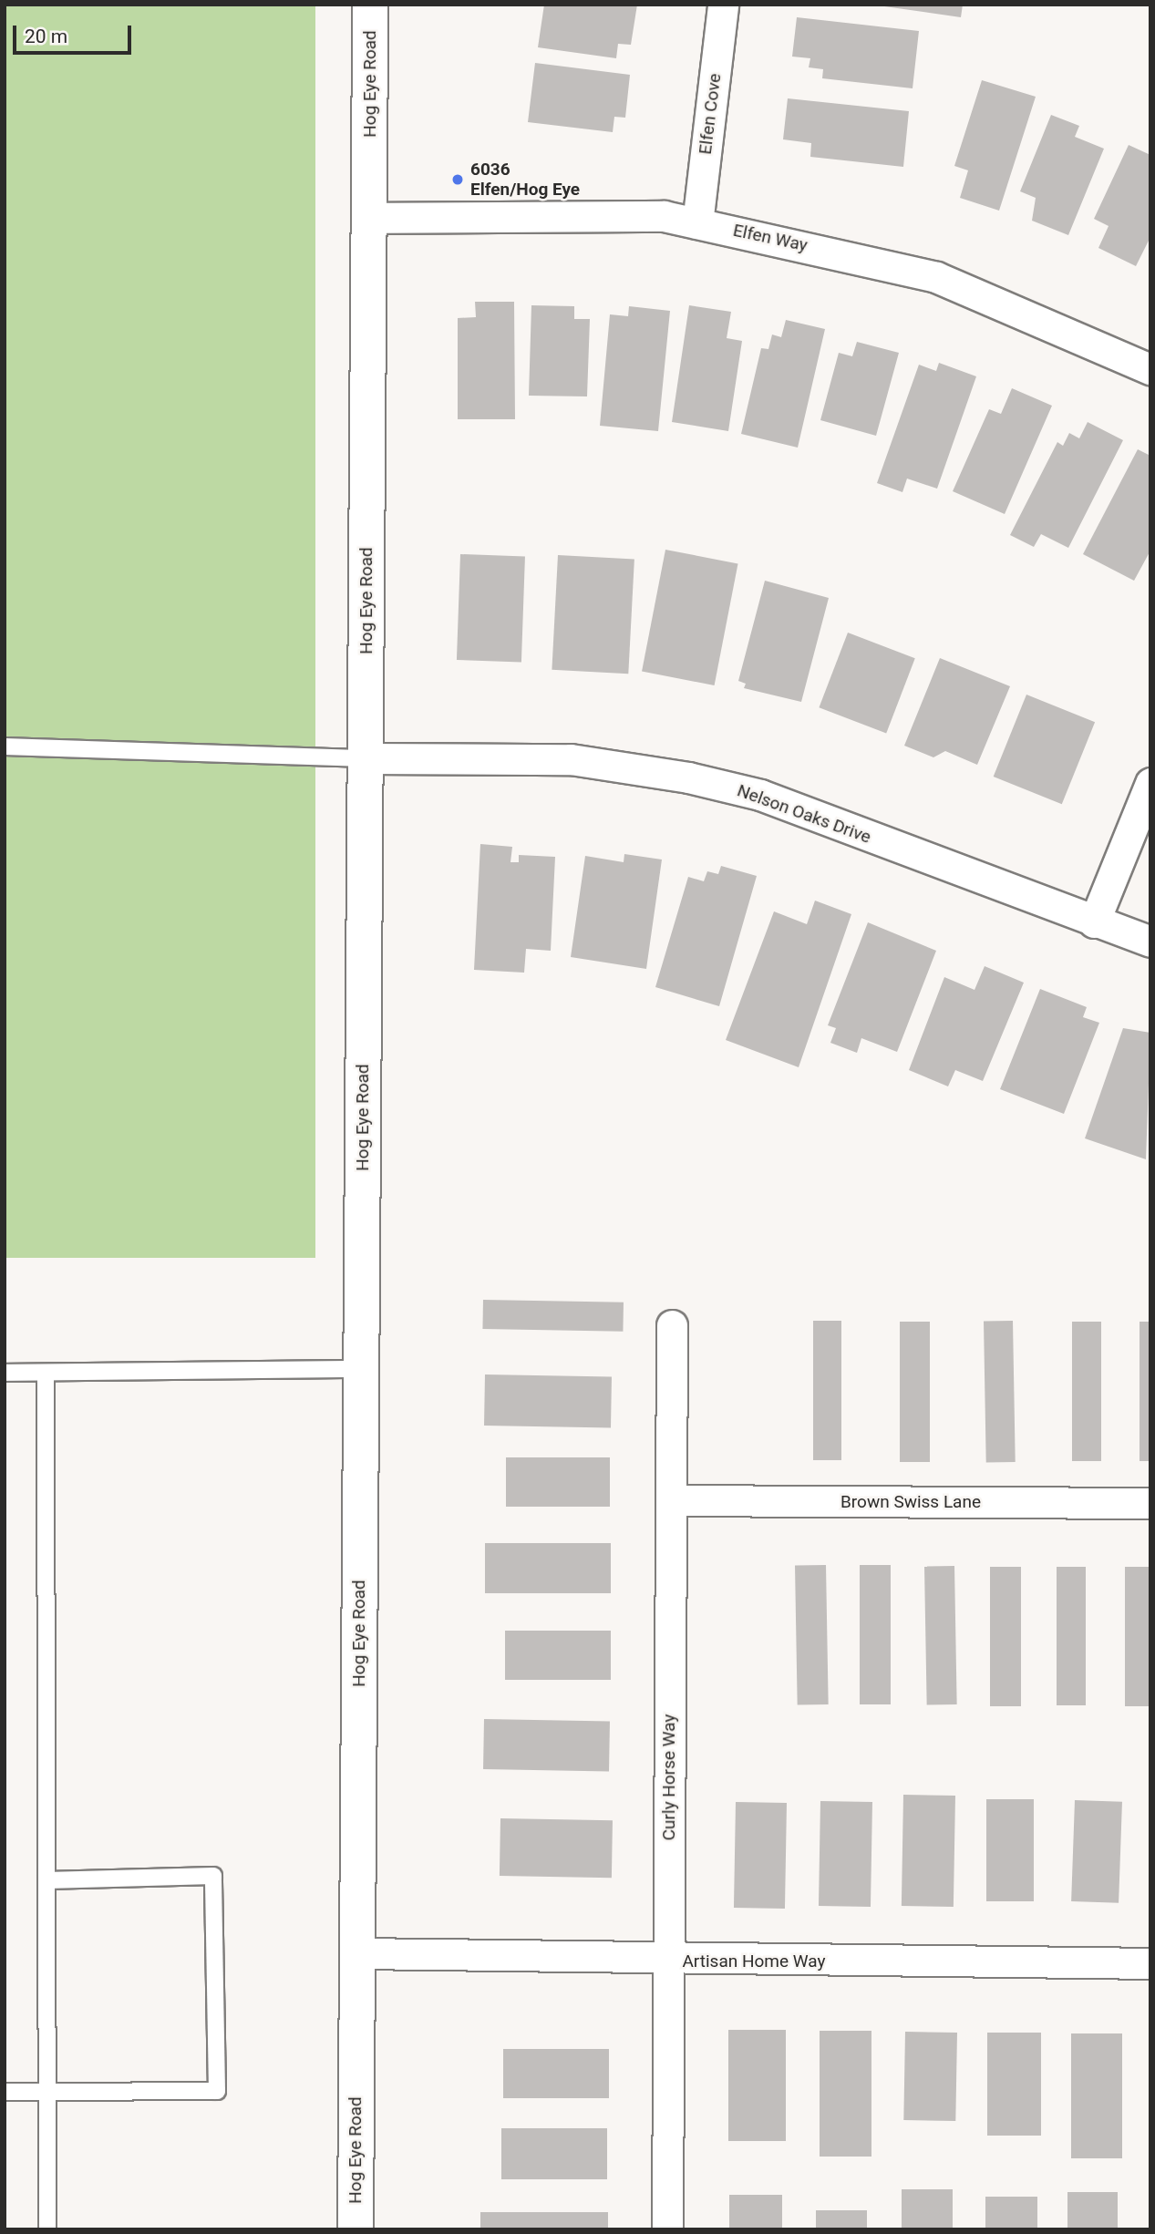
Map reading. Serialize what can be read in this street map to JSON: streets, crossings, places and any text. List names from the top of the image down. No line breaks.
{"streets":{"street":["Hog Eye Road","Elfen Cove","Elfen Way","Nelson Oaks Drive","Brown Swiss Lane","Curly Horse Way","Artisan Home Way"]},"crossings":[["Hog Eye Road","Elfen Way"],["Hog Eye Road","Nelson Oaks Drive"],["Hog Eye Road","Artisan Home Way"],["Elfen Cove","Elfen Way"],["Brown Swiss Lane","Curly Horse Way"],["Curly Horse Way","Artisan Home Way"]],"places":["6036 Elfen/Hog Eye"],"scale_bar":"20 m"}
